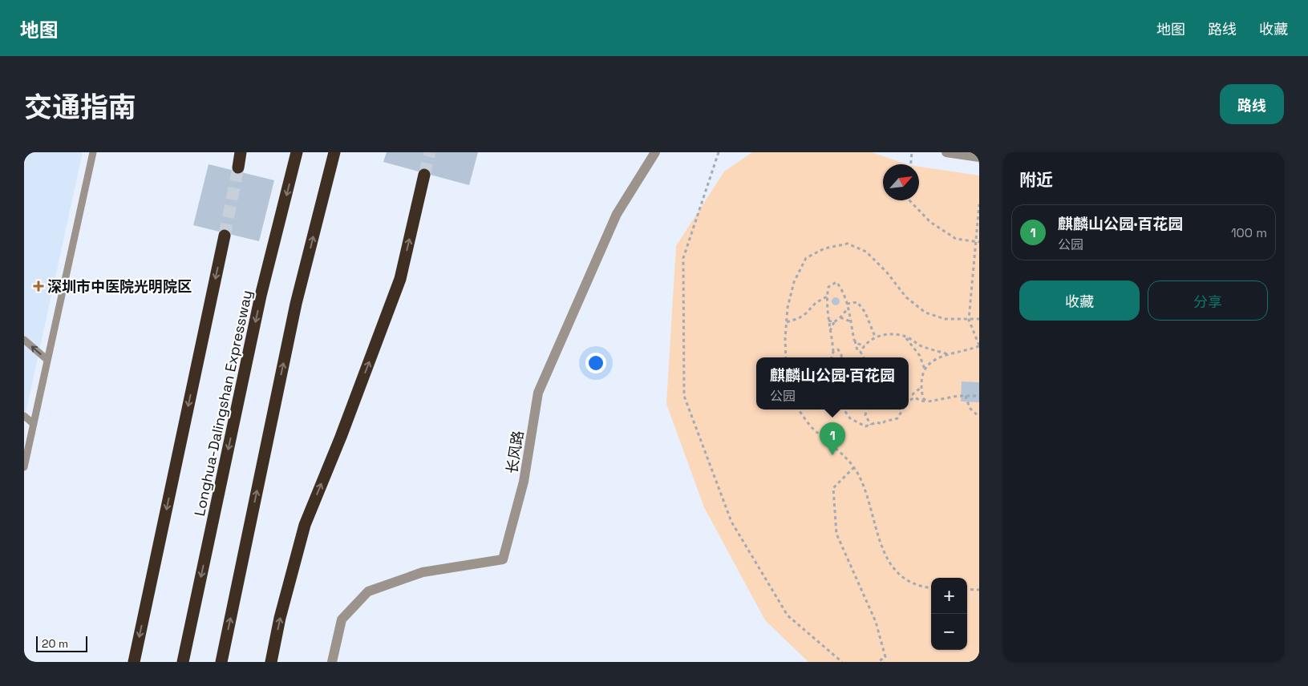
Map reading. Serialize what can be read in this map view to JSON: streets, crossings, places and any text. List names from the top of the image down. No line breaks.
{"streets":{"highway":["Longhua-Dalingshan Expressway"],"street":["长风路"]},"places":{"health":["深圳市中医院光明院区"]},"scale_bar":"20 m","north":"top right","page":{"header":"地图","nav":["地图","路线","收藏"],"title":"交通指南","buttons":["路线",["收藏","分享"]],"heading":"附近","list":[{"mark":"1","name":"麒麟山公园·百花园","note":"公园","value":"100 m"}],"popup":["麒麟山公园·百花园","公园"],"pins":"1","map_buttons":["+","−"],"scale":"20 m"}}
